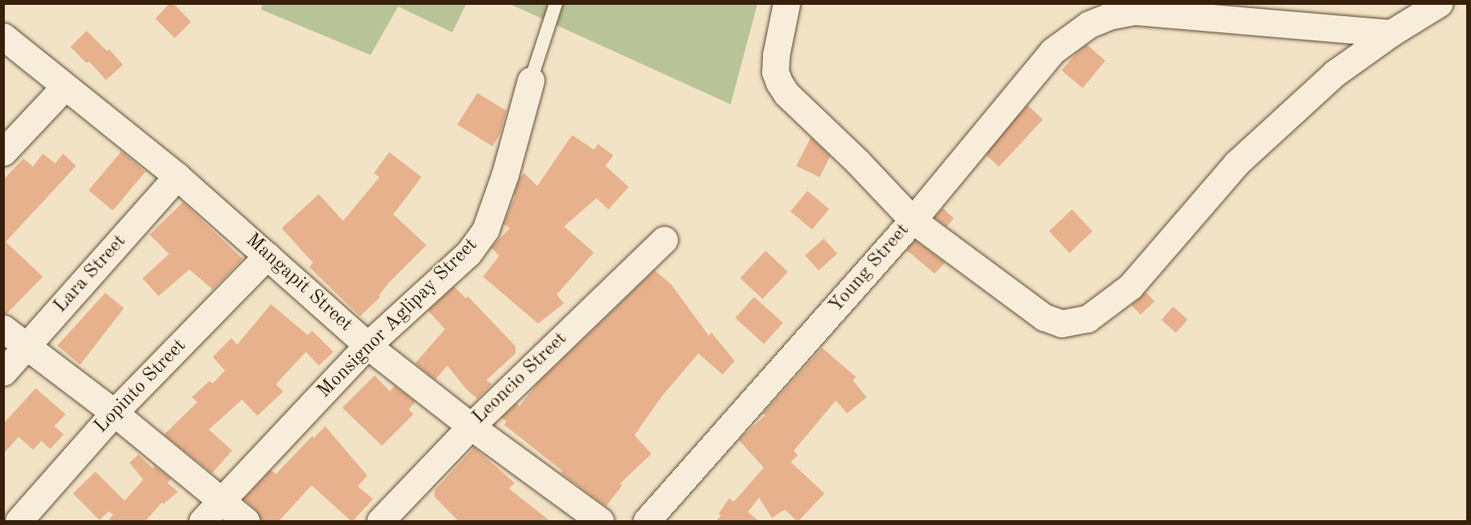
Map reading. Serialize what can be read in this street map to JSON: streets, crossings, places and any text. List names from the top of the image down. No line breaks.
{"streets":{"street":["Young Street","Lara Street","Mangapit Street","Monsignor Aglipay Street","Leoncio Street","Lopinto Street"]},"crossings":[["Lara Street","Mangapit Street"],["Mangapit Street","Monsignor Aglipay Street"],["Mangapit Street","Leoncio Street"],["Mangapit Street","Lopinto Street"]]}
